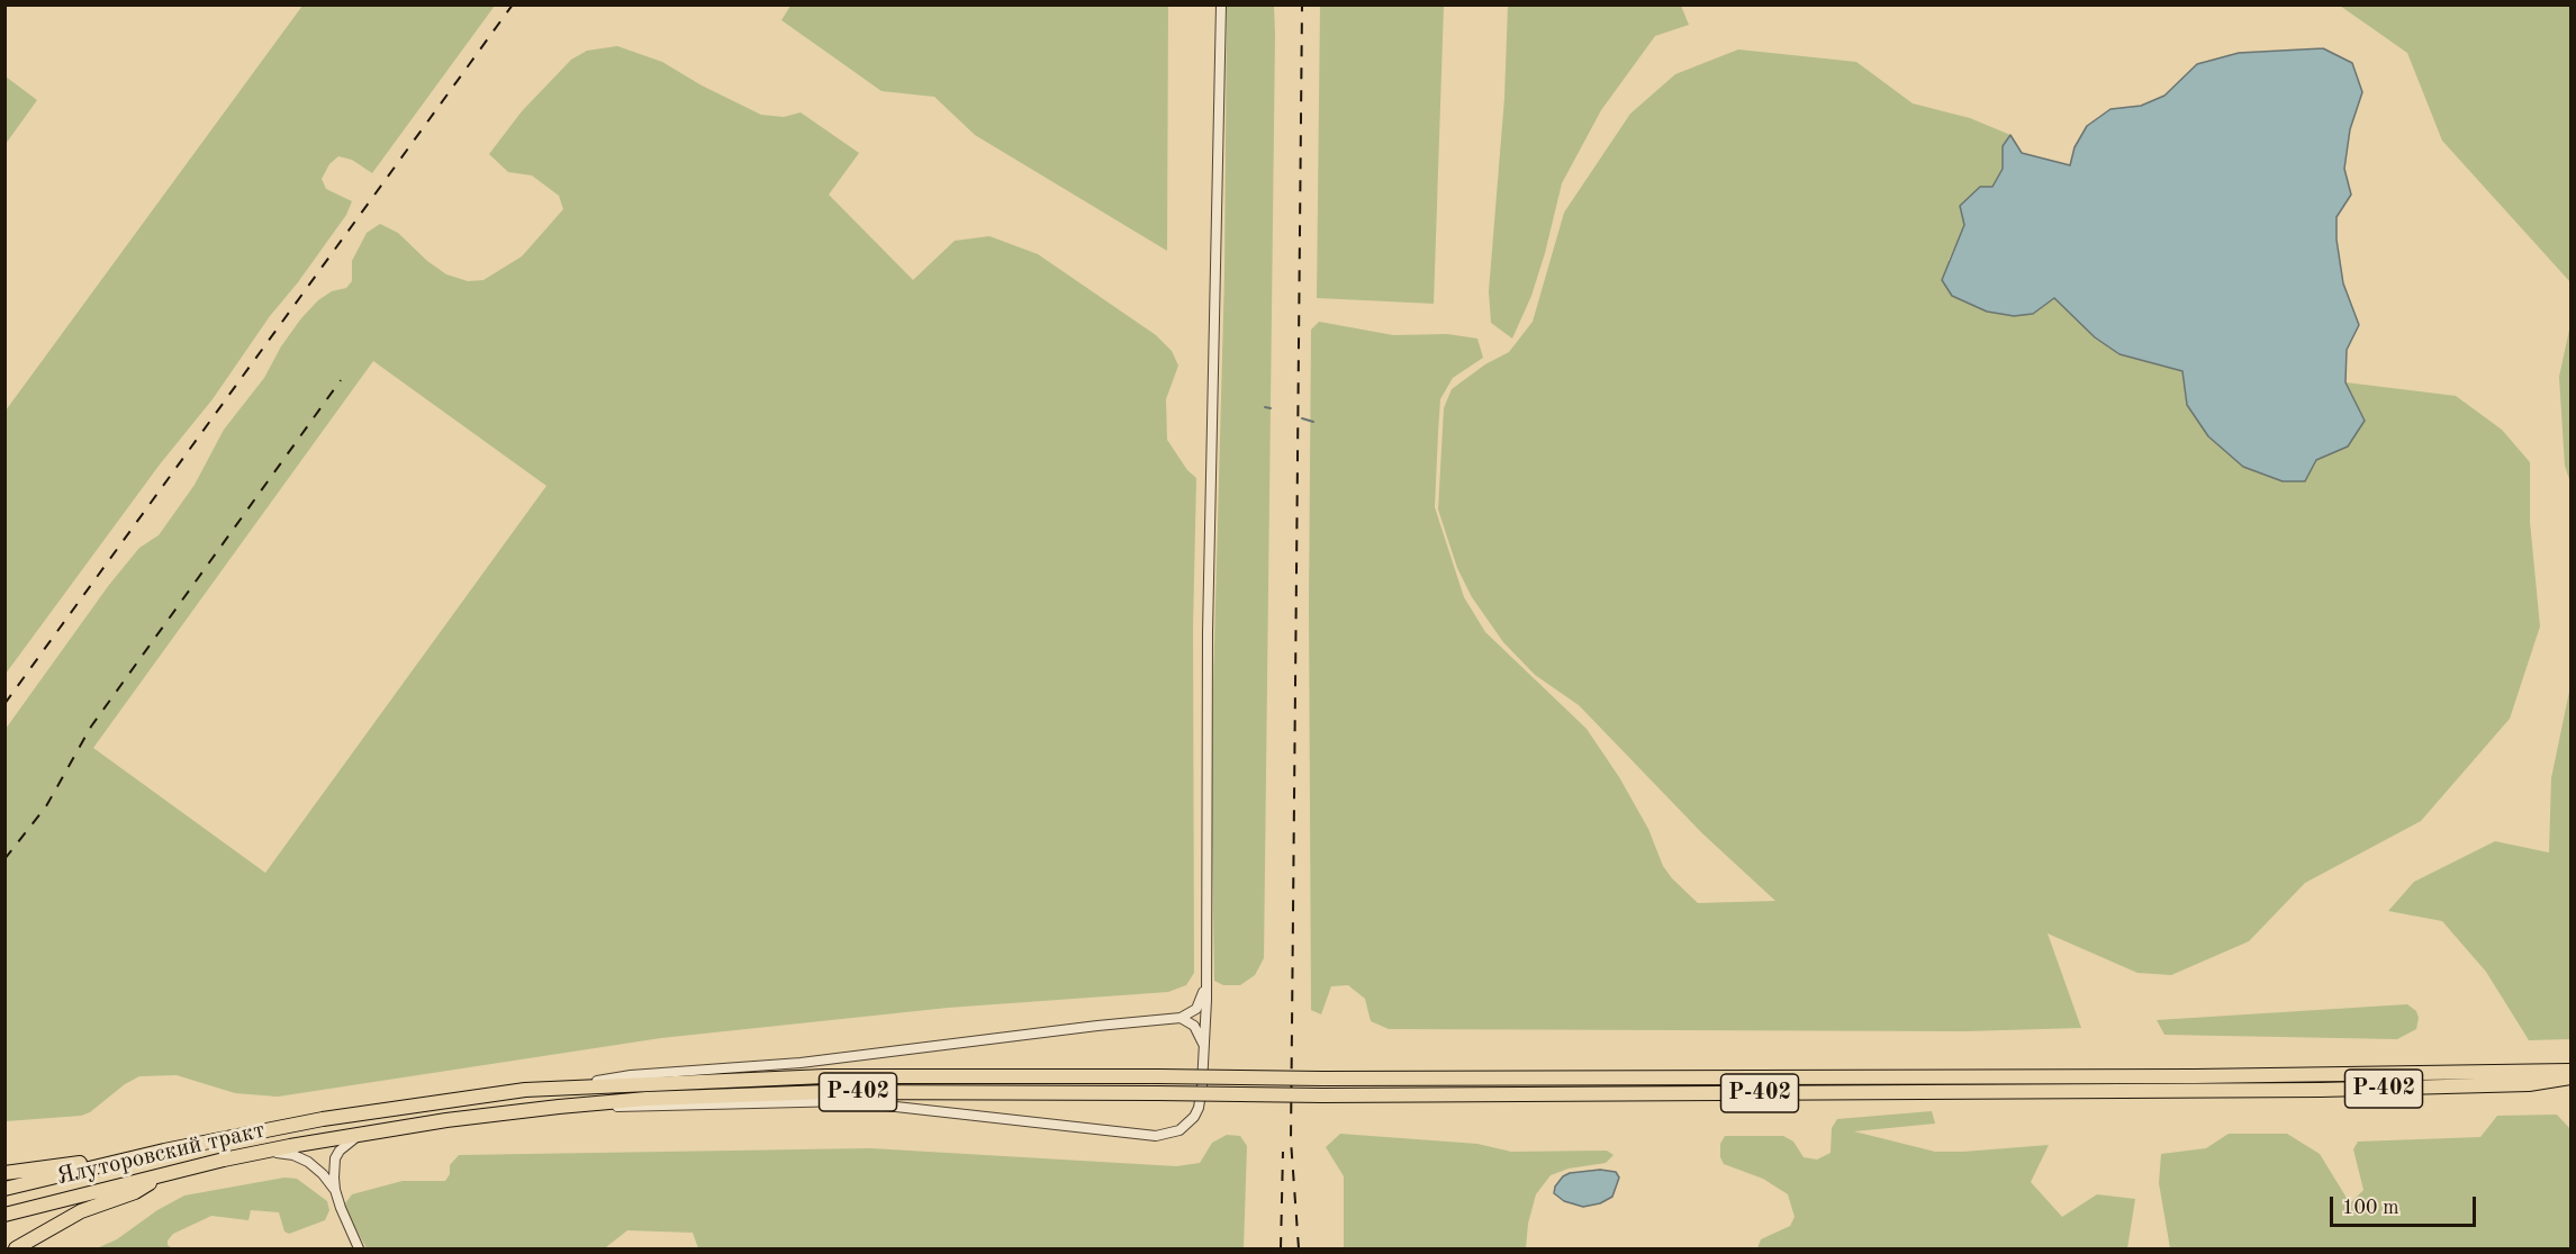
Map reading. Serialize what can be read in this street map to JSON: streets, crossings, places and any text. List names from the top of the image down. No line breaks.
{"streets":{"main road":["Р-402","Ялуторовский тракт"]},"crossings":[["Р-402","Ялуторовский тракт"]],"scale_bar":"100 m"}
